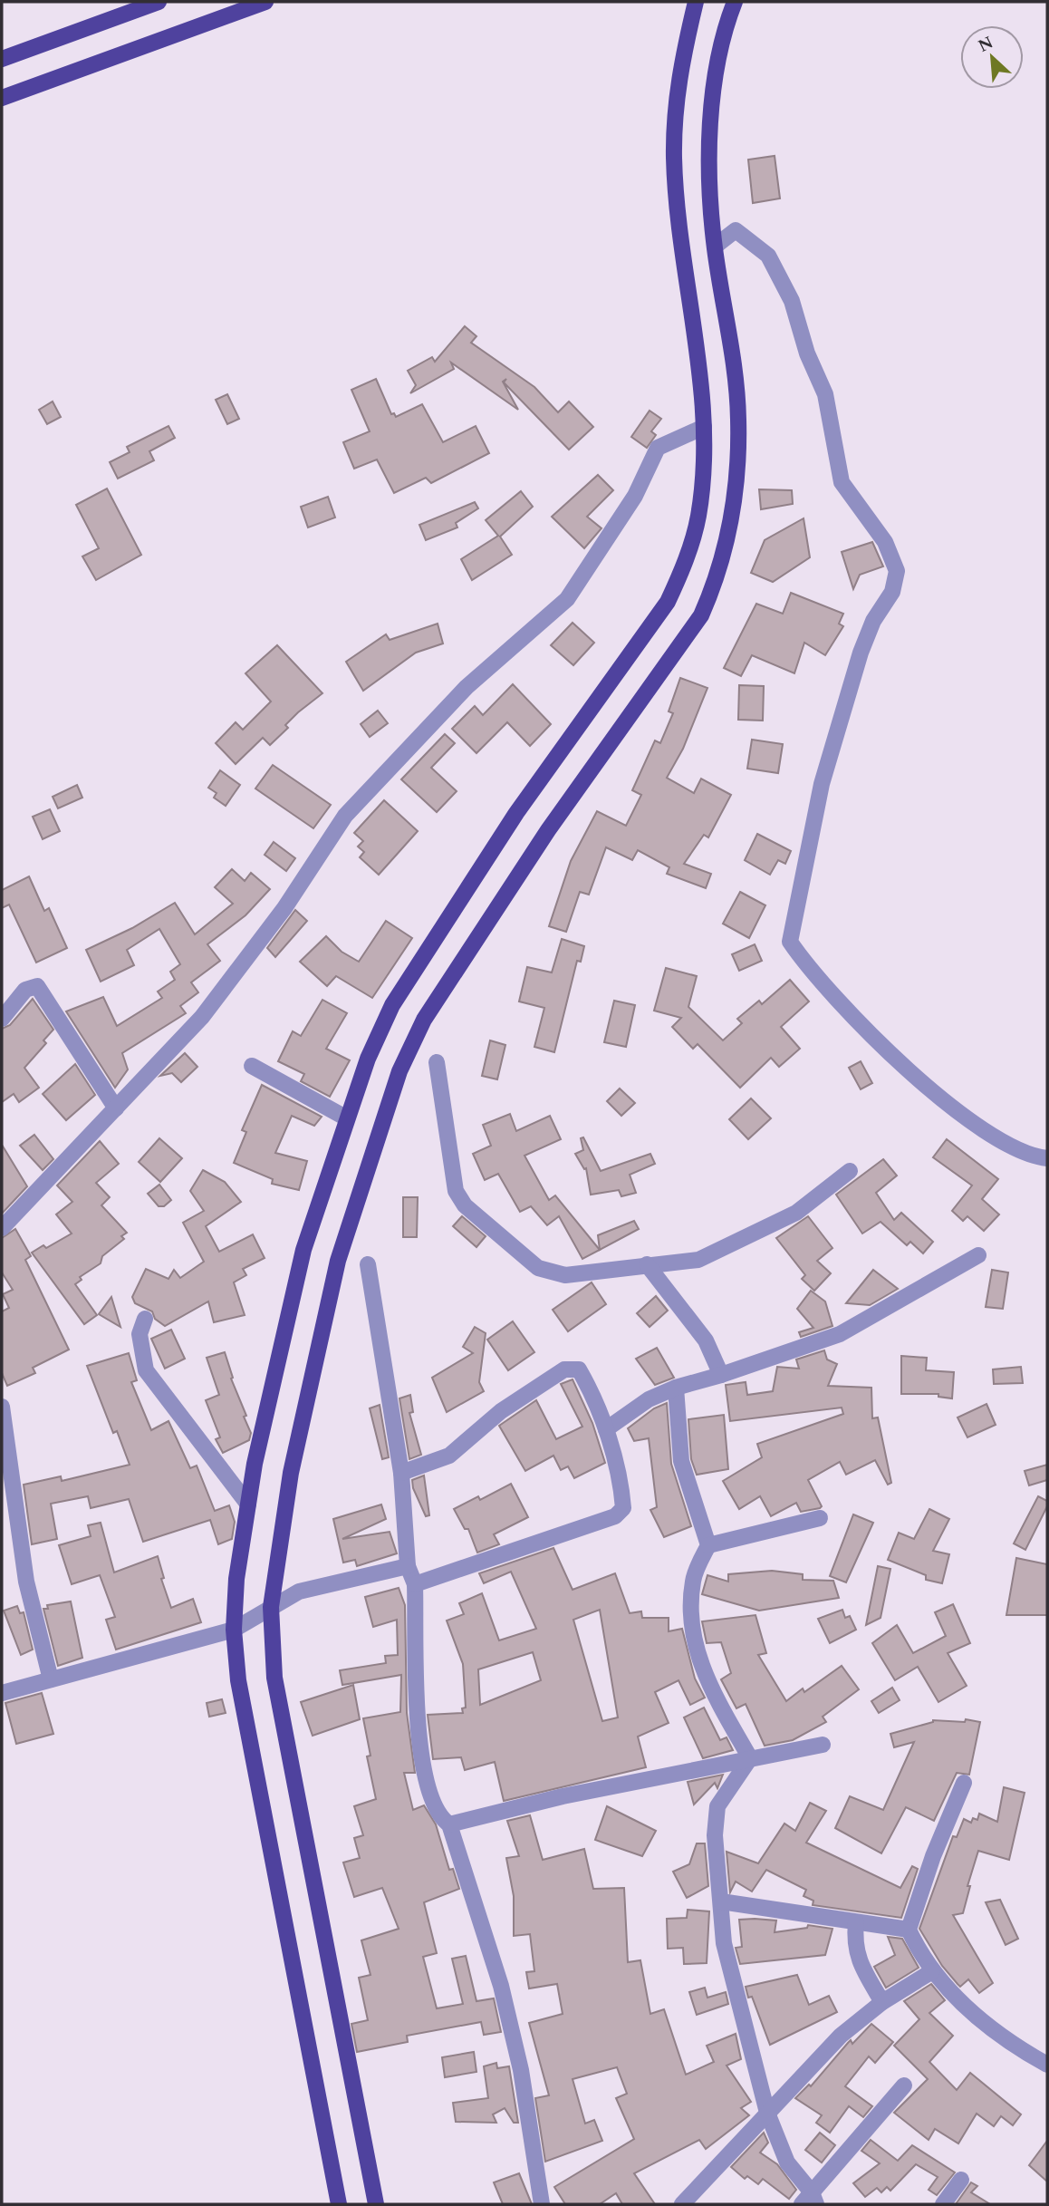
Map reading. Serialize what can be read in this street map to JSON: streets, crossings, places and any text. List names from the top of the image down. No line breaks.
{"north":"top left"}
